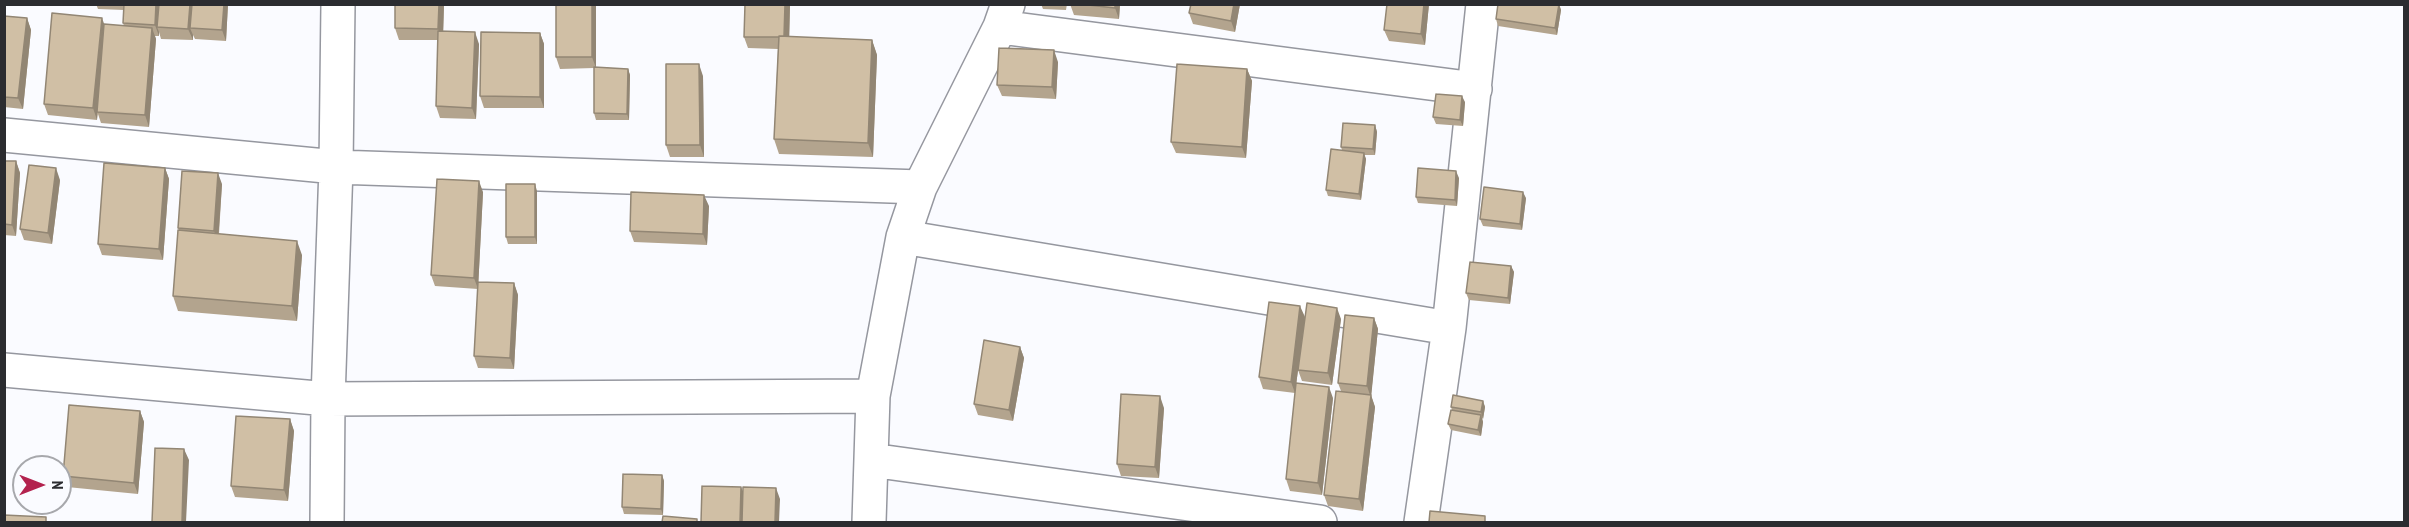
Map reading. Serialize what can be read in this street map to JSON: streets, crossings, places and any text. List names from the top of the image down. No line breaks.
{"north":"right"}
